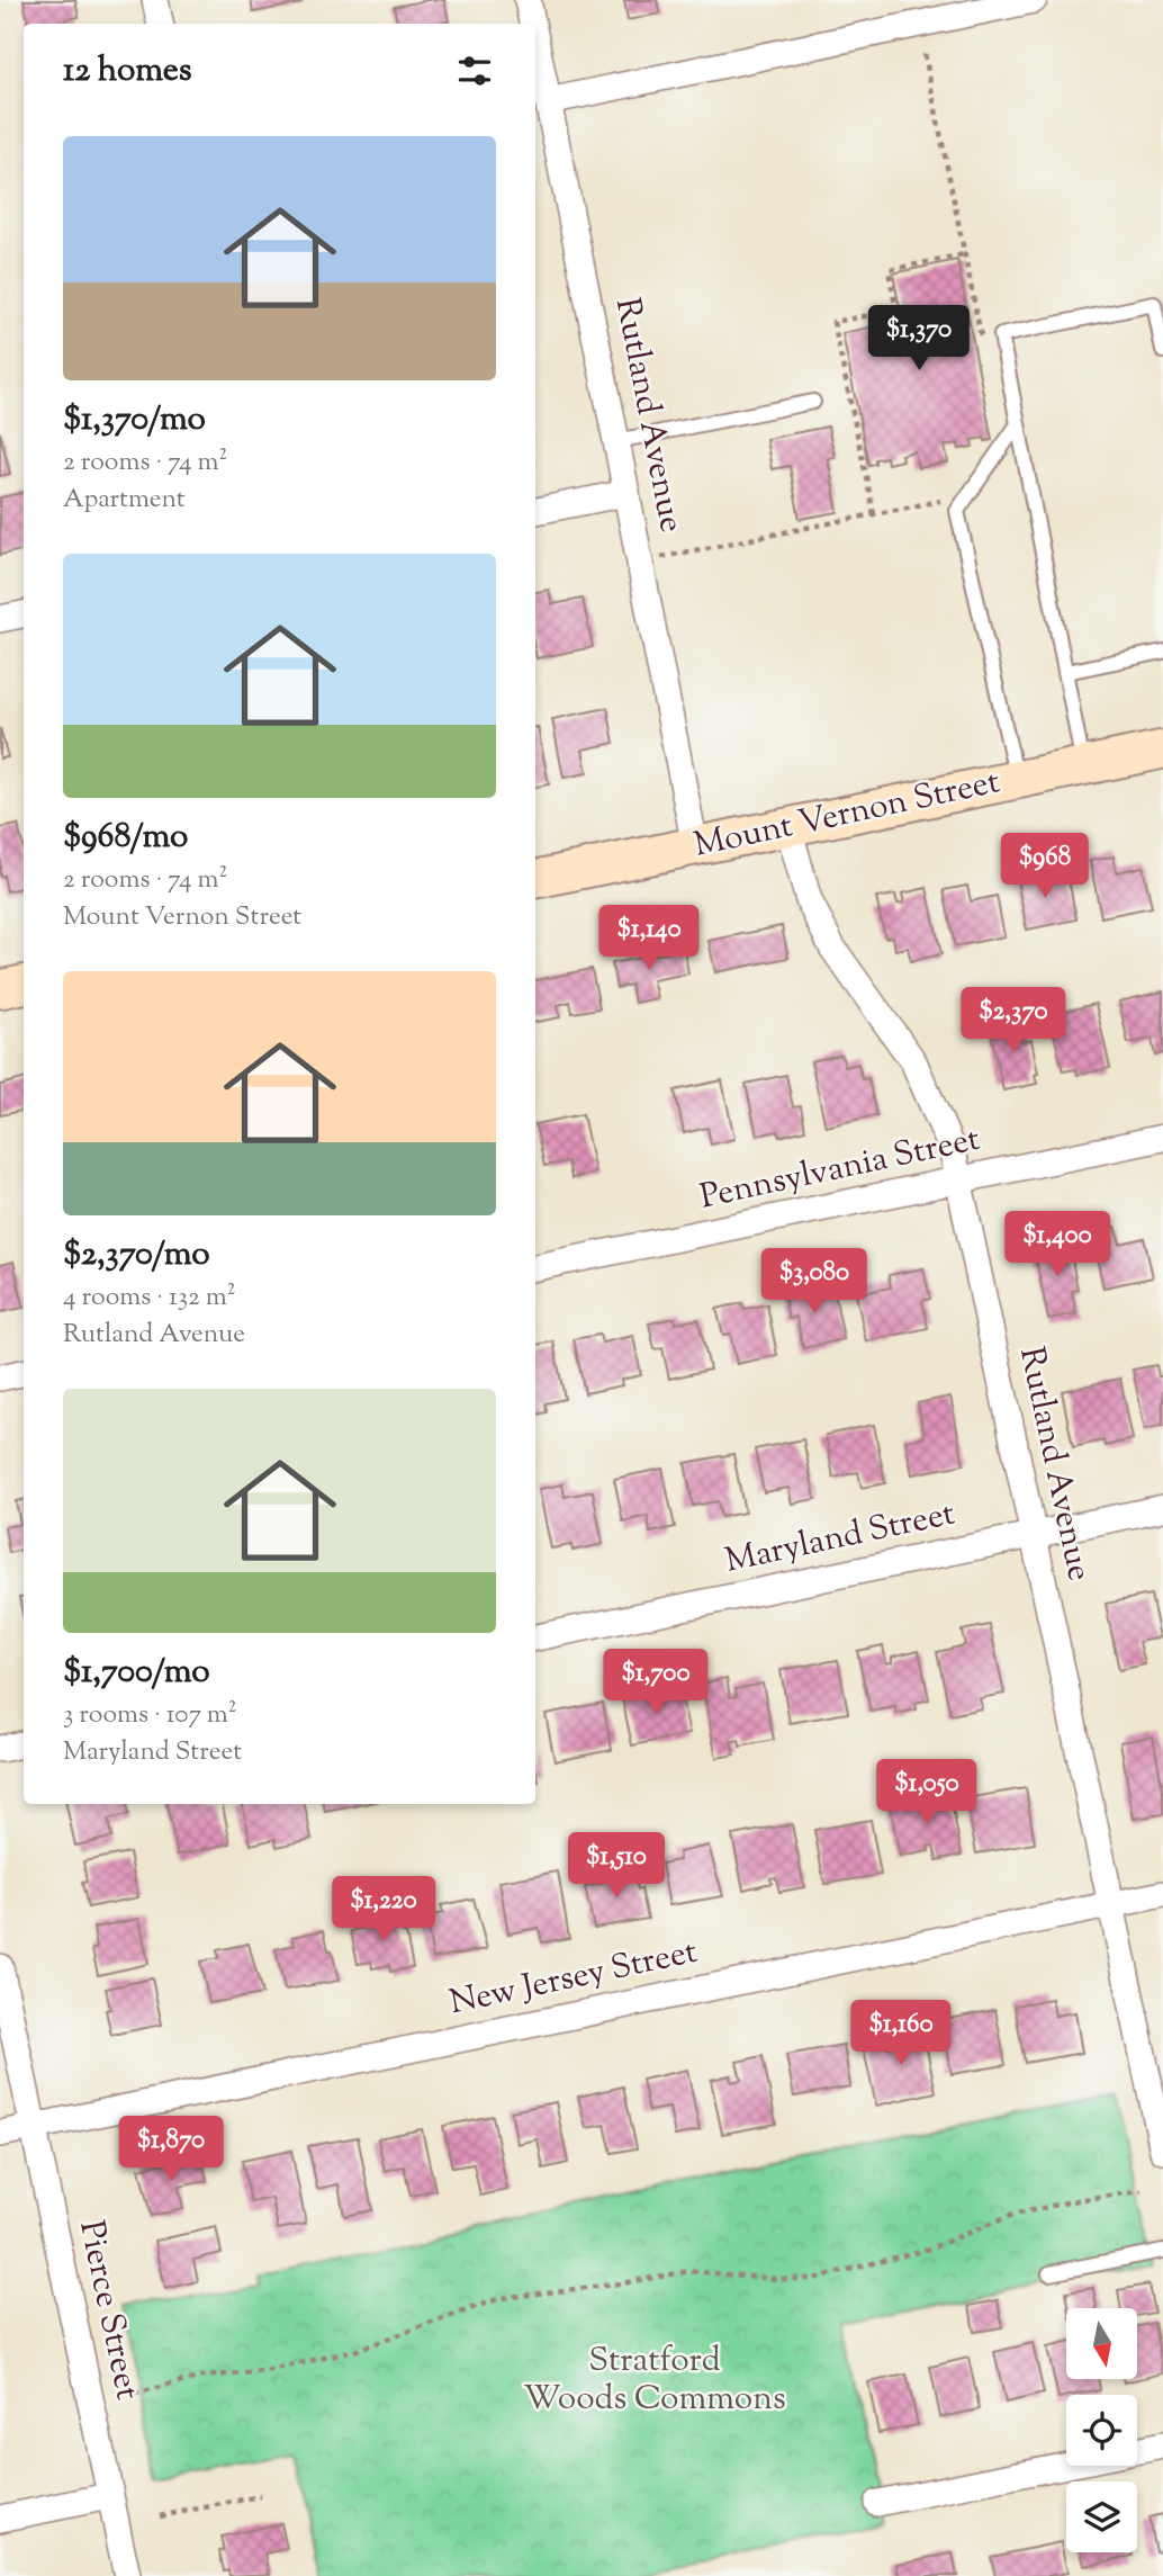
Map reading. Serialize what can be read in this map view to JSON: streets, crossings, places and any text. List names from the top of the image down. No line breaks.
{"streets":{"street":["Rutland Avenue","Mount Vernon Street","Pennsylvania Street","Maryland Street","New Jersey Street","Pierce Street"]},"crossings":[["Rutland Avenue","Mount Vernon Street"],["Rutland Avenue","Pennsylvania Street"],["Rutland Avenue","Maryland Street"],["Rutland Avenue","New Jersey Street"],["New Jersey Street","Pierce Street"]],"parks":["Stratford Woods Commons"],"north":"bottom","page":{"heading":"12 homes","list":[{"name":"$1,370/mo","note":"2 rooms · 74 m² · Apartment"},{"name":"$968/mo","note":"2 rooms · 74 m² · Mount Vernon Street"},{"name":"$2,370/mo","note":"4 rooms · 132 m² · Rutland Avenue"},{"name":"$1,700/mo","note":"3 rooms · 107 m² · Maryland Street"}],"price":["$1,370","$968","$1,140","$2,370","$1,400","$3,080","$1,700","$1,050","$1,510","$1,220","$1,160","$1,870"]}}
